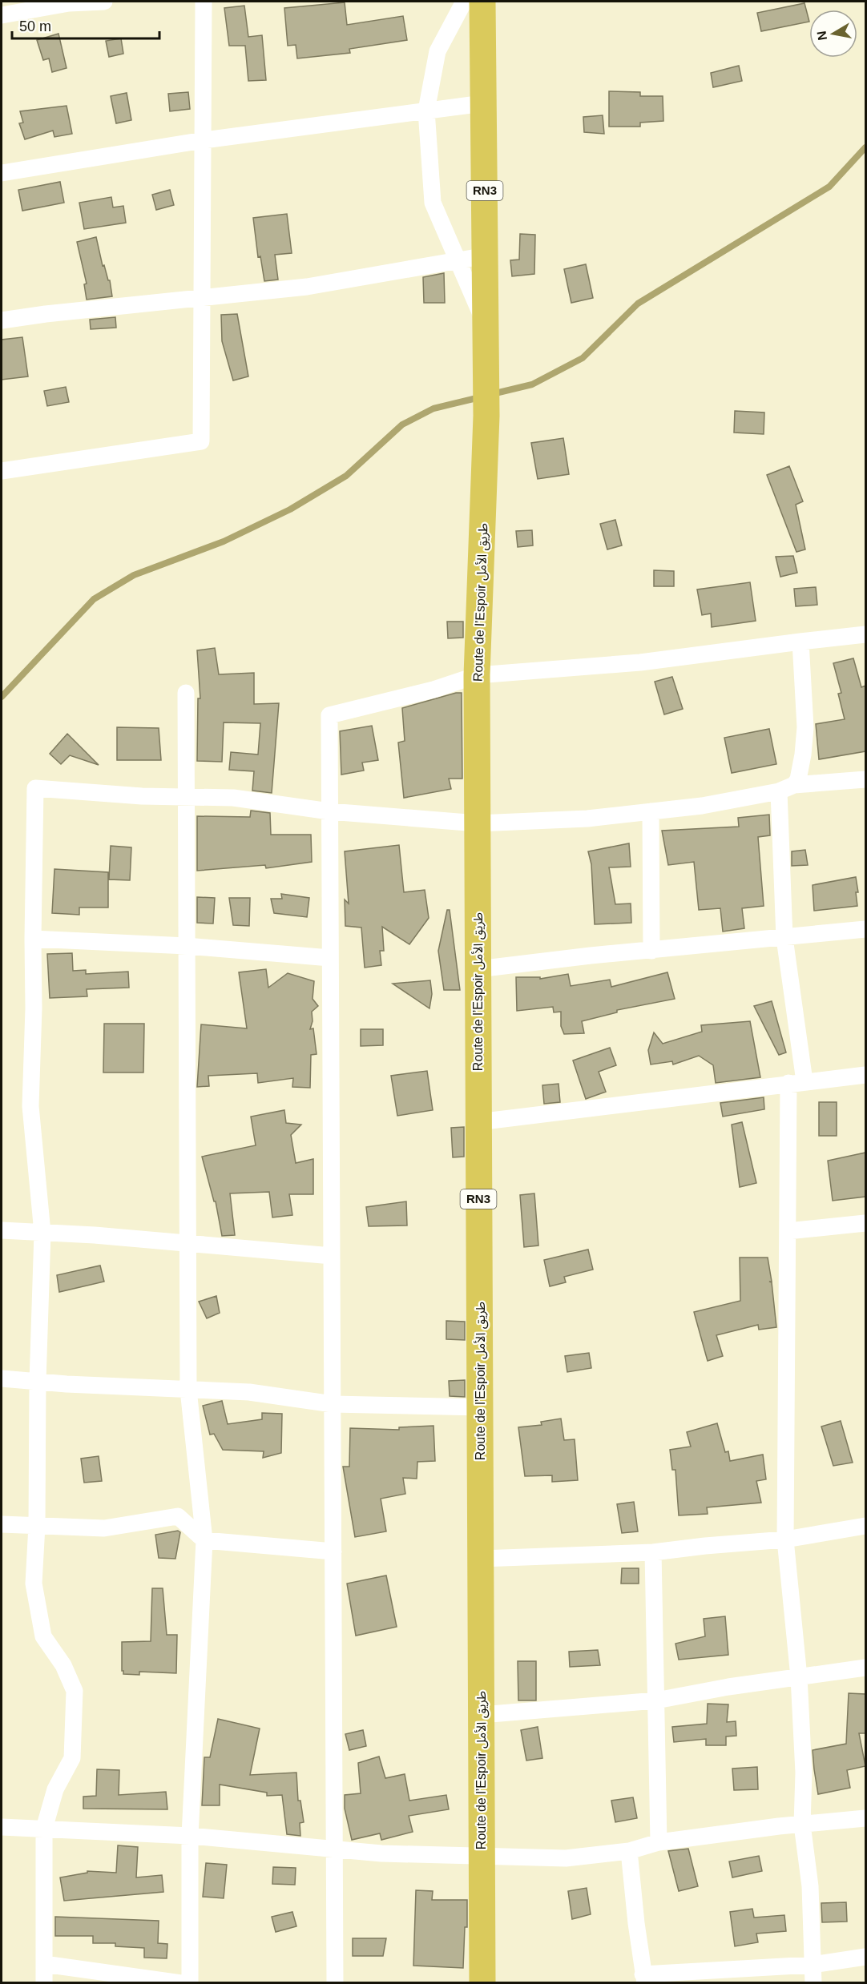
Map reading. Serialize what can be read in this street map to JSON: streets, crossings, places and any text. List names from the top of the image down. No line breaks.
{"streets":{"highway":["RN3","Route de l’Espoir طريق الأمل"]},"scale_bar":"50 m","north":"left"}
